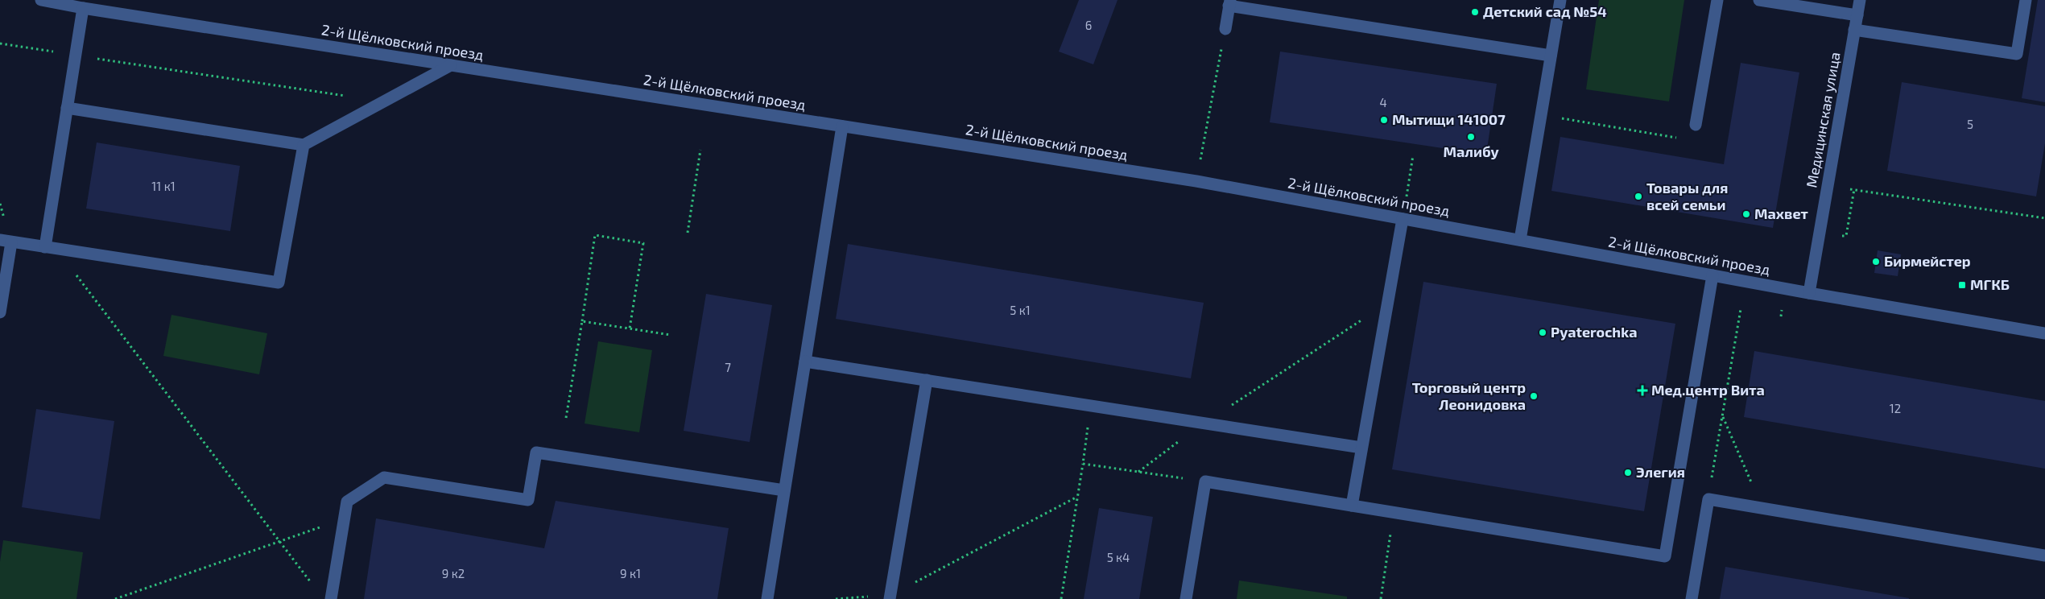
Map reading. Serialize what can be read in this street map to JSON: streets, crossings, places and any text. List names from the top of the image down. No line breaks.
{"streets":{"street":["2-й Щёлковский проезд","Медицинская улица"]},"crossings":[["2-й Щёлковский проезд","Медицинская улица"]],"places":{"other":["Детский сад №54","Мытищи 141007","Малибу","Товары для всей семьи","Махвет","Бирмейстер","Pyaterochka","Торговый центр Леонидовка","Элегия"],"transit":["МГКБ"],"health":["Мед.центр Вита"]},"house_numbers":["6","4","5","11 к1","5 к1","7","12","5 к4","9 к2","9 к1"]}
